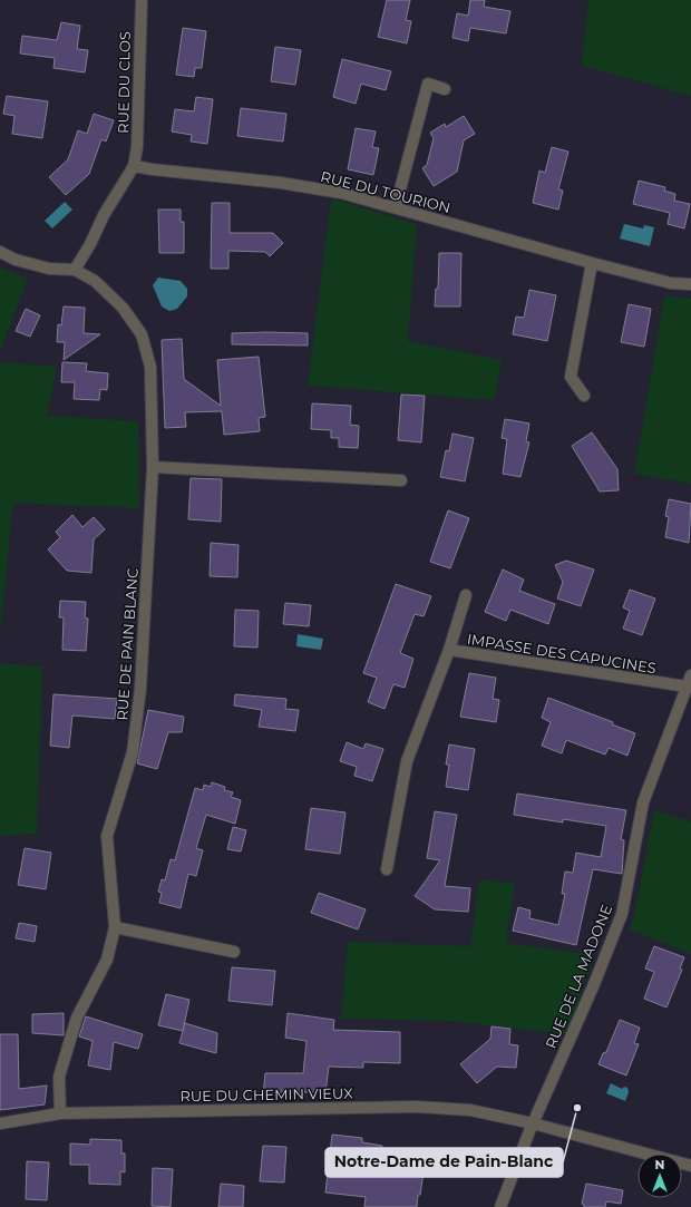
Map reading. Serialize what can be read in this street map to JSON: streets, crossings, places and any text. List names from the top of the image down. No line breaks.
{"streets":{"street":["RUE DU CLOS","RUE DU TOURION","RUE DE PAIN BLANC","IMPASSE DES CAPUCINES","RUE DE LA MADONE","RUE DU CHEMIN VIEUX"]},"crossings":[["RUE DU CLOS","RUE DU TOURION"],["RUE DE PAIN BLANC","RUE DU CHEMIN VIEUX"],["IMPASSE DES CAPUCINES","RUE DE LA MADONE"],["RUE DE LA MADONE","RUE DU CHEMIN VIEUX"]],"places":["Notre-Dame de Pain-Blanc"],"north":"top"}
